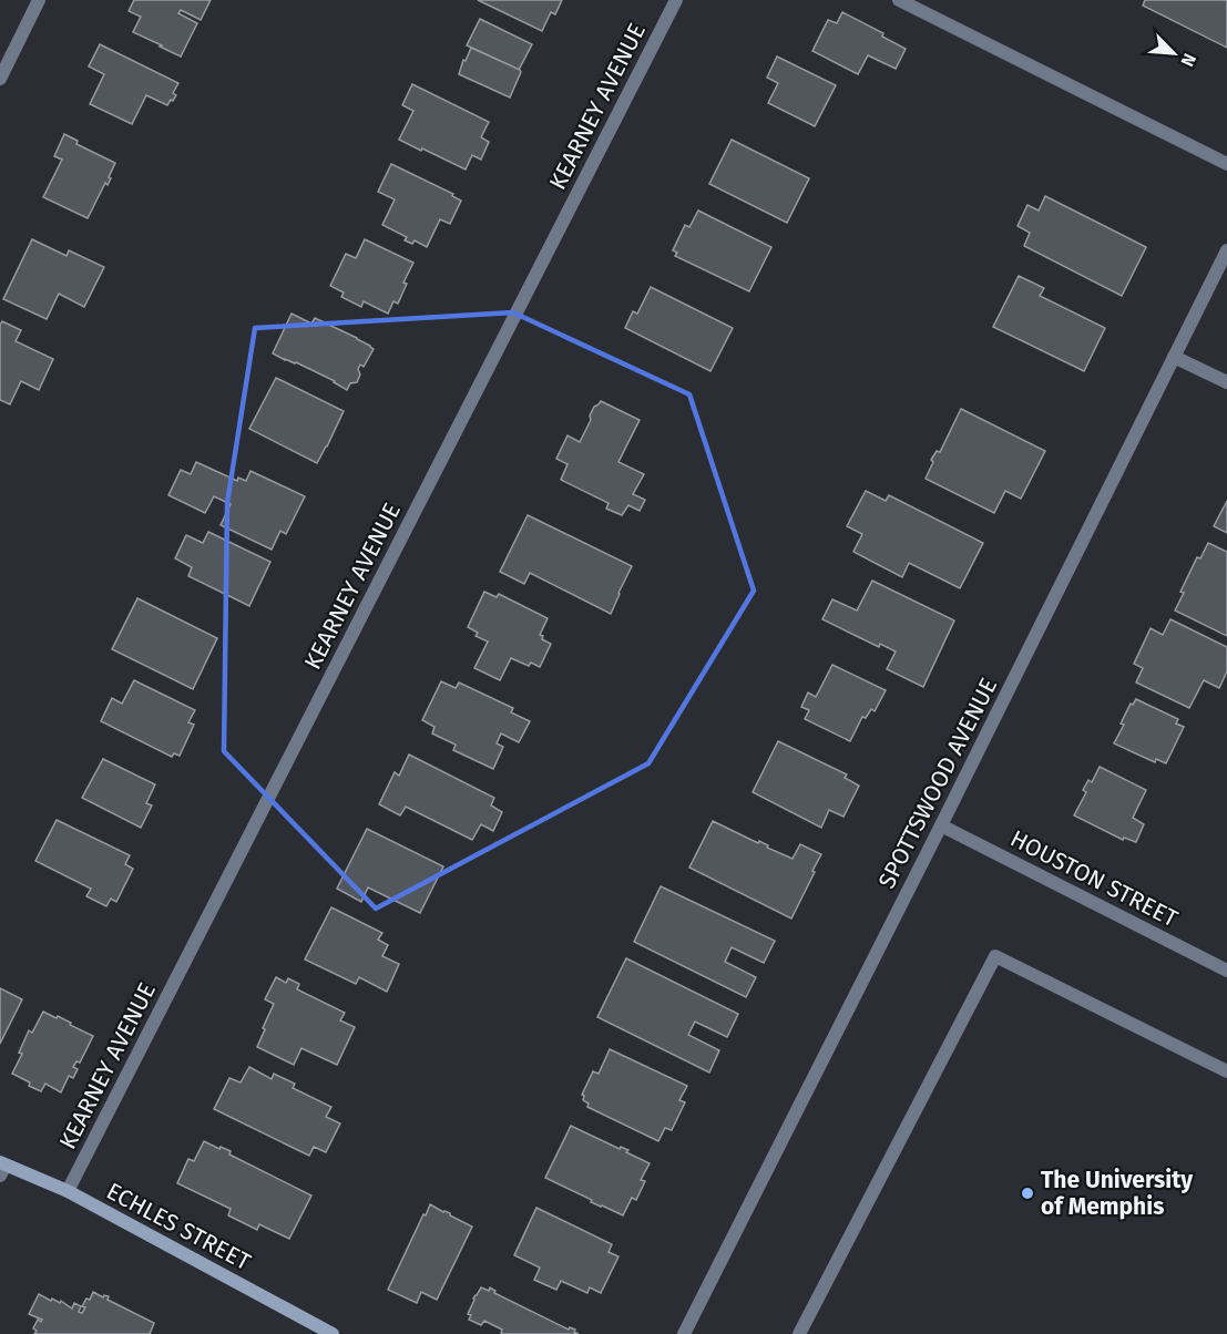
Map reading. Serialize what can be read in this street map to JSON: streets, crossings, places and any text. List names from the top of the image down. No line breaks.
{"streets":{"street":["KEARNEY AVENUE","SPOTTSWOOD AVENUE","HOUSTON STREET","ECHLES STREET"]},"crossings":[["KEARNEY AVENUE","ECHLES STREET"],["SPOTTSWOOD AVENUE","HOUSTON STREET"]],"places":["The University of Memphis"],"north":"bottom right"}
